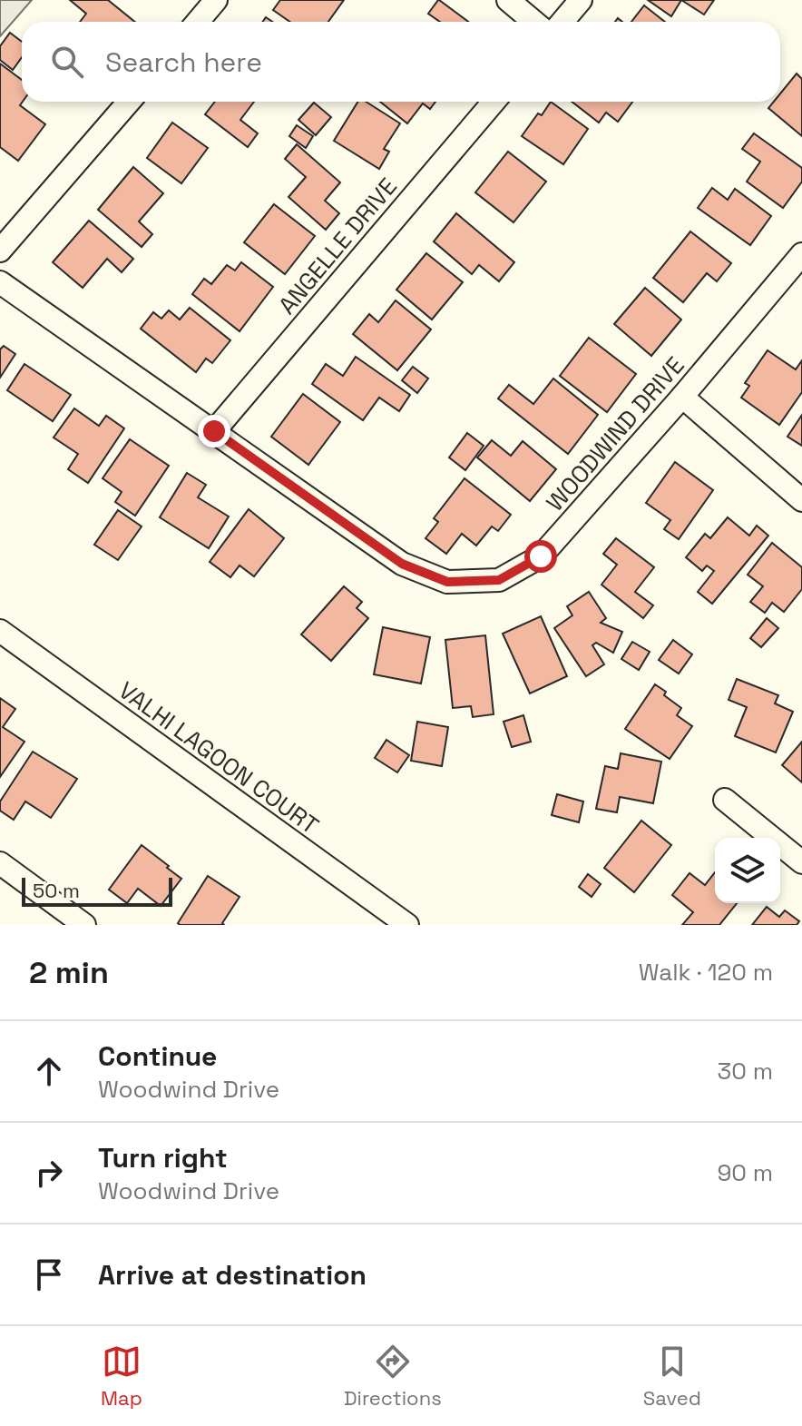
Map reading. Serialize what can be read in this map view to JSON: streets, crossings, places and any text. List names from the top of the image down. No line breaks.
{"streets":{"street":["ANGELLE DRIVE","WOODWIND DRIVE","VALHI LAGOON COURT"]},"crossings":[["ANGELLE DRIVE","WOODWIND DRIVE"]],"scale_bar":"50 m","page":{"search":"Search here","scale":"50 m","heading":["2 min","Walk · 120 m"],"list":[["Continue","Woodwind Drive","30 m"],["Turn right","Woodwind Drive","90 m"],"Arrive at destination"],"nav":["Map","Directions","Saved"]}}
